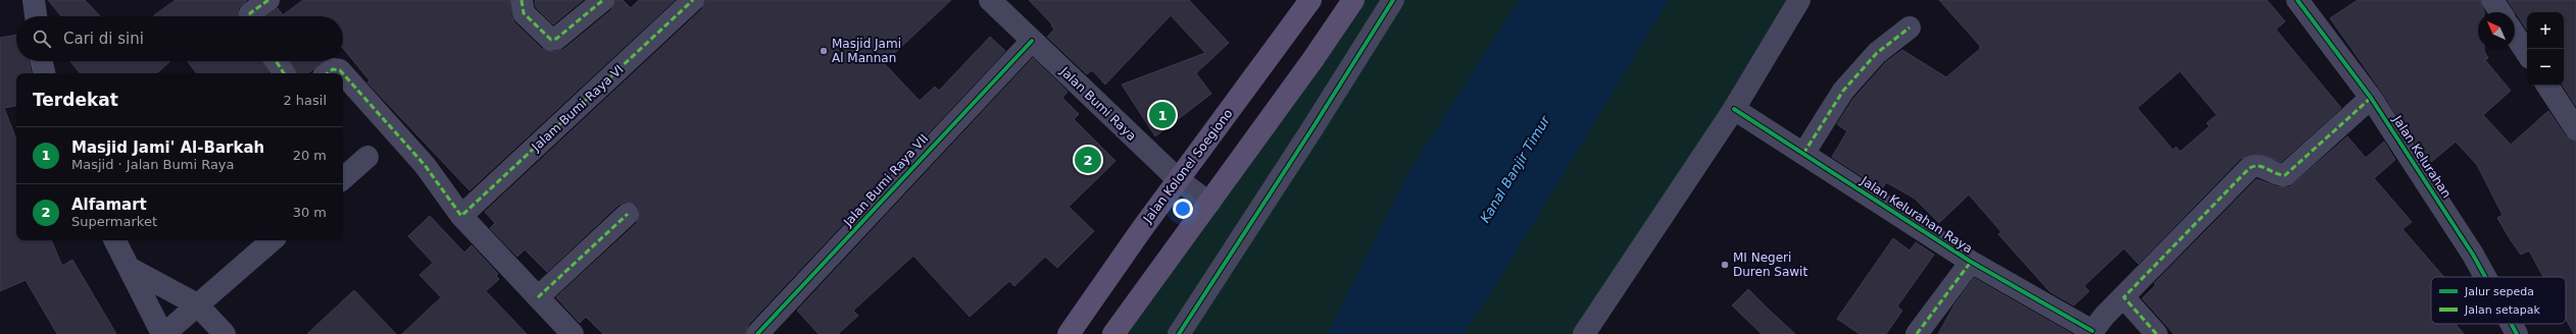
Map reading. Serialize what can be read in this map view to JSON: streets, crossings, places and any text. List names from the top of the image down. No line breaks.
{"streets":{"main road":["Jalan Kolonel Soegiono"],"street":["Jalan Bumi Raya","Jalam Bumi Raya VI","Jalan Kelurahan","Jalan Bumi Raya VII","Jalan Kelurahan Raya"]},"crossings":[["Jalan Bumi Raya","Jalan Kolonel Soegiono"],["Jalan Bumi Raya","Jalan Bumi Raya VII"]],"water":["Kanal Banjir Timur"],"places":["Masjid Jami Al Mannan","MI Negeri Duren Sawit"],"legend":["Jalur sepeda","Jalan setapak"],"north":"top left","page":{"map_buttons":["+","−"],"search":"Cari di sini","heading":["Terdekat","2 hasil"],"pins":["1","2"],"list":[{"mark":"1","name":"Masjid Jami' Al-Barkah","note":"Masjid · Jalan Bumi Raya","value":"20 m"},{"mark":"2","name":"Alfamart","note":"Supermarket","value":"30 m"}]}}
